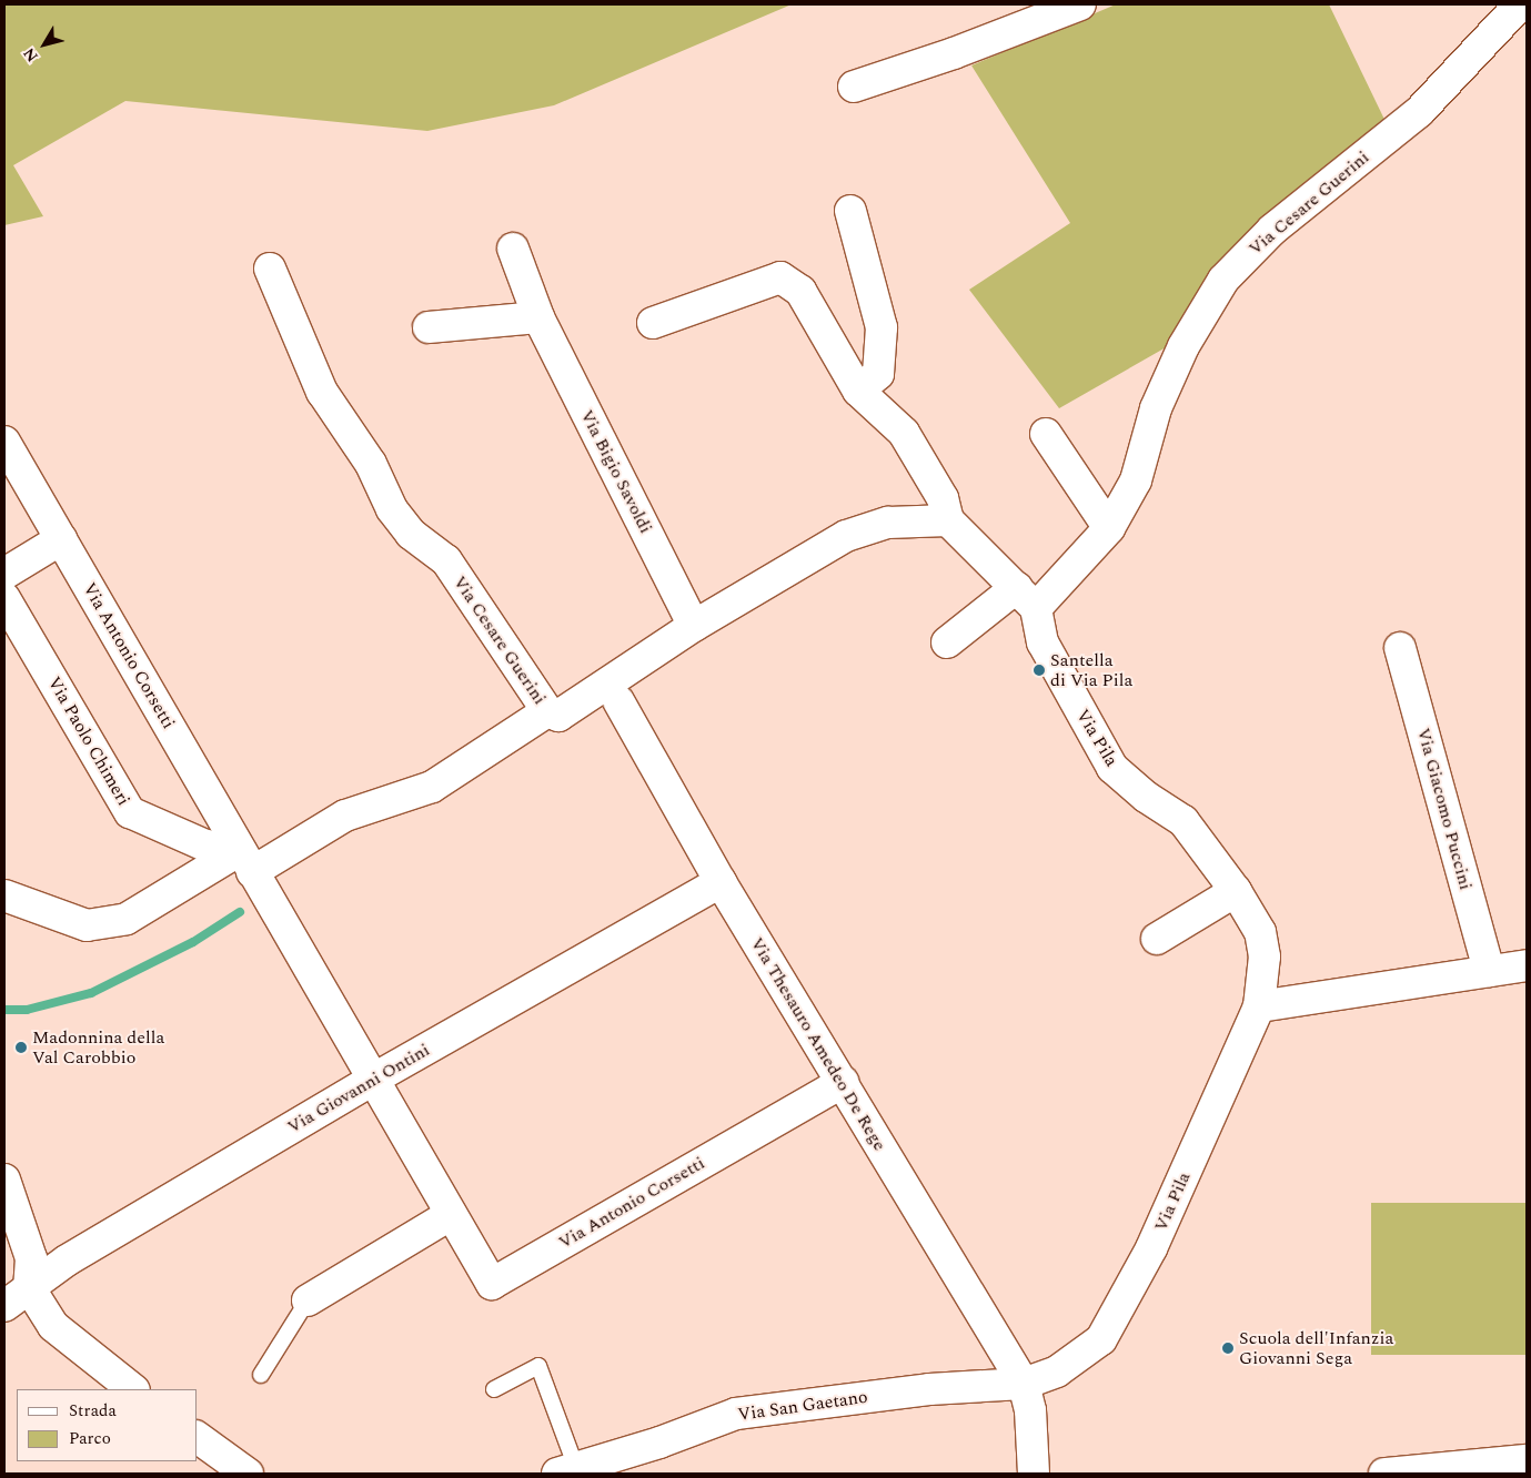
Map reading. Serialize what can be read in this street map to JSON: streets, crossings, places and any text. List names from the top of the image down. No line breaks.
{"streets":{"street":["Via Cesare Guerini","Via Bigio Savoldi","Via Antonio Corsetti","Via Pila","Via Paolo Chimeri","Via Giacomo Puccini","Via Thesauro Amedeo De Rege","Via Giovanni Ontini","Via San Gaetano"]},"crossings":[["Via Cesare Guerini","Via Bigio Savoldi"],["Via Cesare Guerini","Via Pila"],["Via Antonio Corsetti","Via Paolo Chimeri"],["Via Antonio Corsetti","Via Thesauro Amedeo De Rege"],["Via Antonio Corsetti","Via Giovanni Ontini"],["Via Pila","Via Thesauro Amedeo De Rege"],["Via Pila","Via San Gaetano"],["Via Thesauro Amedeo De Rege","Via Giovanni Ontini"],["Via Thesauro Amedeo De Rege","Via San Gaetano"]],"places":["Santella di Via Pila","Madonnina della Val Carobbio","Scuola dell'Infanzia Giovanni Sega"],"legend":["Strada","Parco"],"north":"bottom left"}
